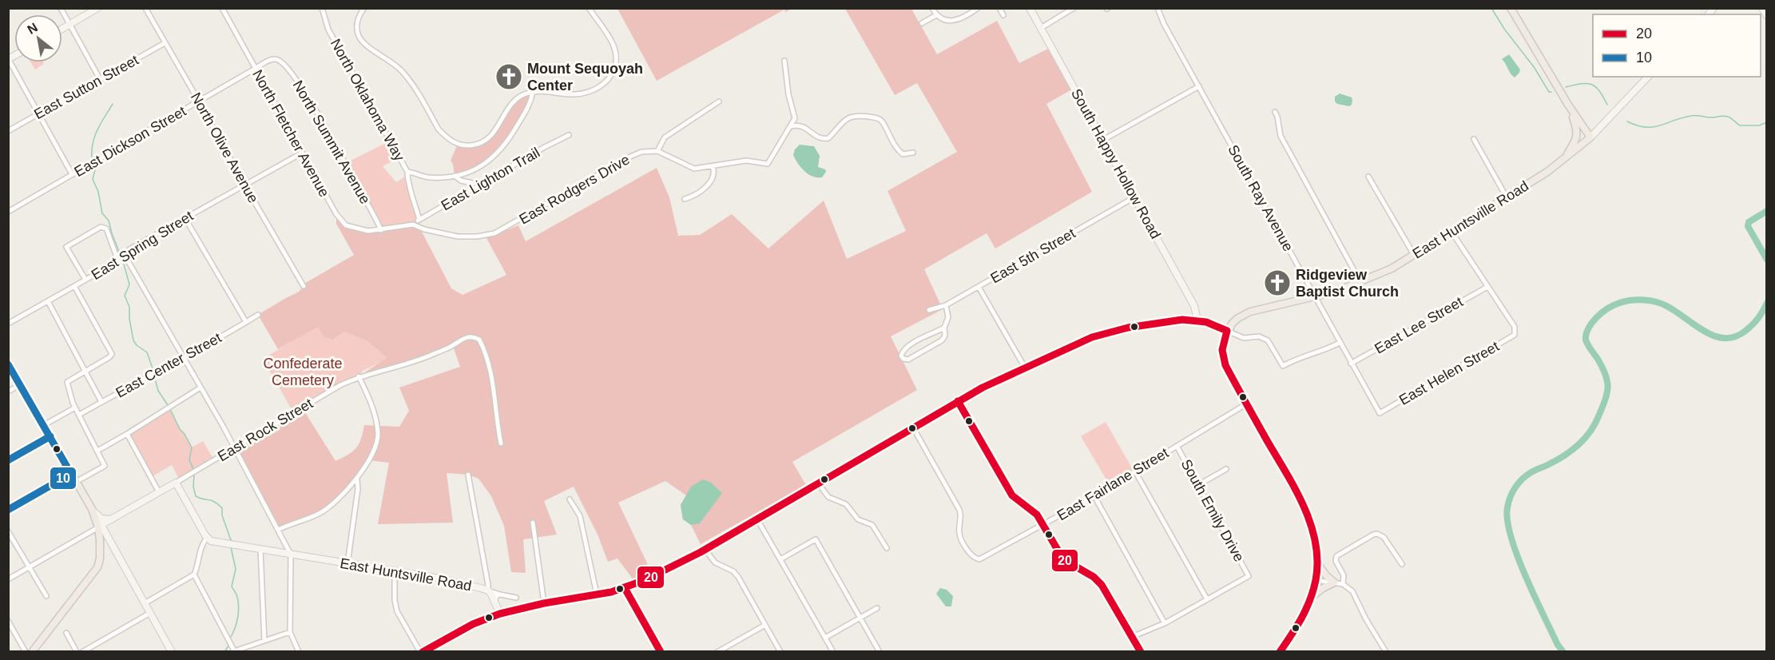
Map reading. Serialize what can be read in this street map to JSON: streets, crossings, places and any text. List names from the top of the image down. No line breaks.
{"streets":{"main road":["East Huntsville Road"],"street":["East Sutton Street","North Oklahoma Way","North Fletcher Avenue","East Dickson Street","North Summit Avenue","North Olive Avenue","South Happy Hollow Road","East Lighton Trail","East Rodgers Drive","South Ray Avenue","East Spring Street","East 5th Street","East Lee Street","East Center Street","East Helen Street","East Rock Street","East Fairlane Street","South Emily Drive"]},"crossings":[["East Sutton Street","North Olive Avenue"],["North Oklahoma Way","East Lighton Trail"],["North Fletcher Avenue","East Dickson Street"],["North Fletcher Avenue","North Summit Avenue"],["North Fletcher Avenue","East Rodgers Drive"],["North Fletcher Avenue","East Spring Street"],["East Dickson Street","North Summit Avenue"],["East Dickson Street","North Olive Avenue"],["North Summit Avenue","East Rodgers Drive"],["North Olive Avenue","East Spring Street"],["South Happy Hollow Road","East 5th Street"],["East Lighton Trail","East Rodgers Drive"],["South Ray Avenue","East Huntsville Road"],["South Ray Avenue","East Lee Street"],["South Ray Avenue","East Helen Street"],["East Lee Street","East Helen Street"],["East Fairlane Street","South Emily Drive"]],"parks":["Confederate Cemetery"],"places":{"church":["Mount Sequoyah Center","Ridgeview Baptist Church"]},"lines":["transit line 20","transit line 10"],"legend":["20","10"],"north":"top left"}
